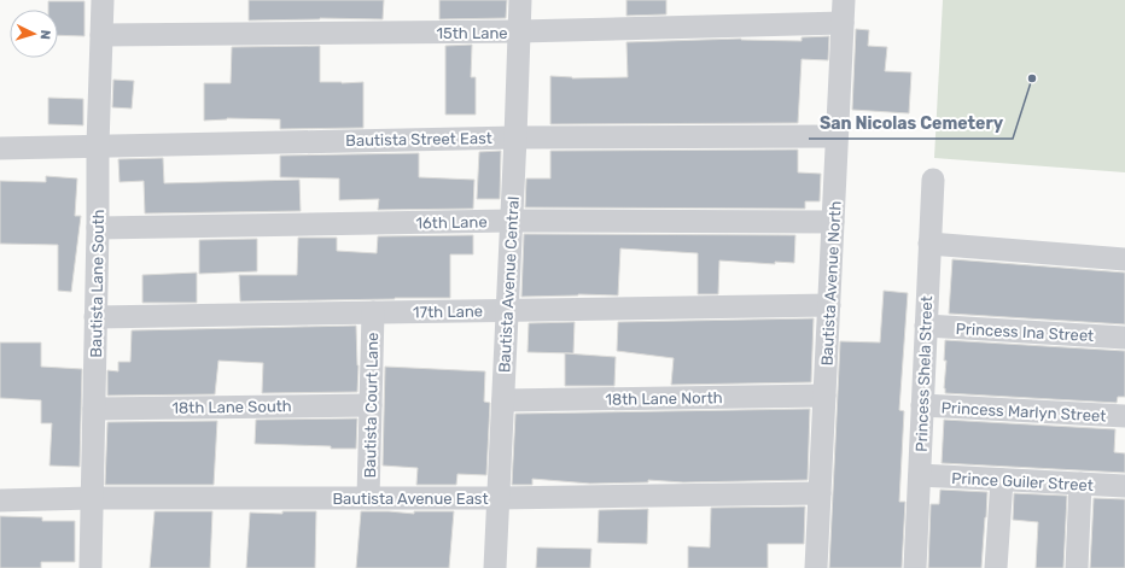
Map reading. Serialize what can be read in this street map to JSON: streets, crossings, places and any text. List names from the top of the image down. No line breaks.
{"streets":{"street":["15th Lane","Bautista Street East","16th Lane","Bautista Lane South","Bautista Avenue North","Bautista Avenue Central","17th Lane","Princess Ina Street","Princess Shela Street","18th Lane North","Bautista Court Lane","18th Lane South","Princess Marlyn Street","Prince Guiler Street","Bautista Avenue East"]},"crossings":[["15th Lane","Bautista Lane South"],["15th Lane","Bautista Avenue North"],["15th Lane","Bautista Avenue Central"],["Bautista Street East","Bautista Lane South"],["Bautista Street East","Bautista Avenue North"],["Bautista Street East","Bautista Avenue Central"],["16th Lane","Bautista Lane South"],["16th Lane","Bautista Avenue North"],["16th Lane","Bautista Avenue Central"],["Bautista Lane South","17th Lane"],["Bautista Lane South","18th Lane South"],["Bautista Lane South","Bautista Avenue East"],["Bautista Avenue North","17th Lane"],["Bautista Avenue North","18th Lane North"],["Bautista Avenue North","Bautista Avenue East"],["Bautista Avenue Central","17th Lane"],["Bautista Avenue Central","18th Lane North"],["Bautista Avenue Central","Bautista Avenue East"],["17th Lane","Bautista Court Lane"],["Princess Ina Street","Princess Shela Street"],["Princess Shela Street","Princess Marlyn Street"],["Princess Shela Street","Prince Guiler Street"],["Bautista Court Lane","18th Lane South"],["Bautista Court Lane","Bautista Avenue East"]],"places":["San Nicolas Cemetery"],"north":"right"}
